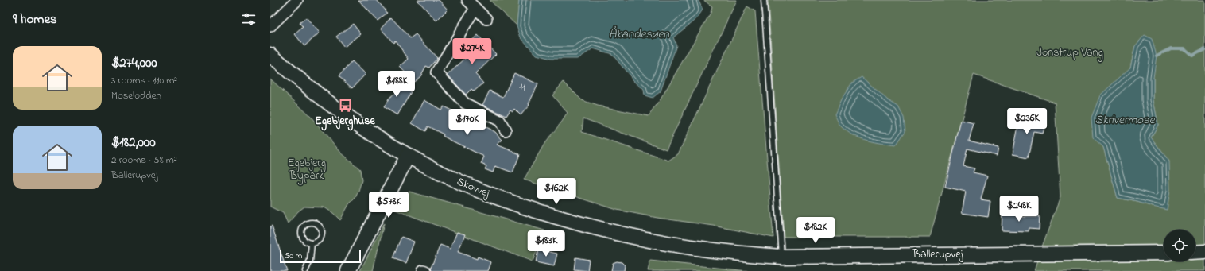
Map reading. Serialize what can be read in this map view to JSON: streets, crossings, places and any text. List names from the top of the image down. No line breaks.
{"streets":{"street":["Skovvej","Ballerupvej"]},"crossings":[["Skovvej","Ballerupvej"]],"water":["Åkandesøen","Skrivermose"],"parks":["Jonstrup Vang","Egebjerg Bypark"],"places":{"bus stop":["Egebjerghuse"]},"house_numbers":["11"],"scale_bar":"50 m","page":{"heading":"9 homes","list":[{"name":"$274,000","note":"3 rooms · 110 m² · Moselodden"},{"name":"$182,000","note":"2 rooms · 58 m² · Ballerupvej"}],"price":["$274K","$188K","$236K","$170K","$162K","$578K","$248K","$182K","$183K"],"scale":"50 m"}}
